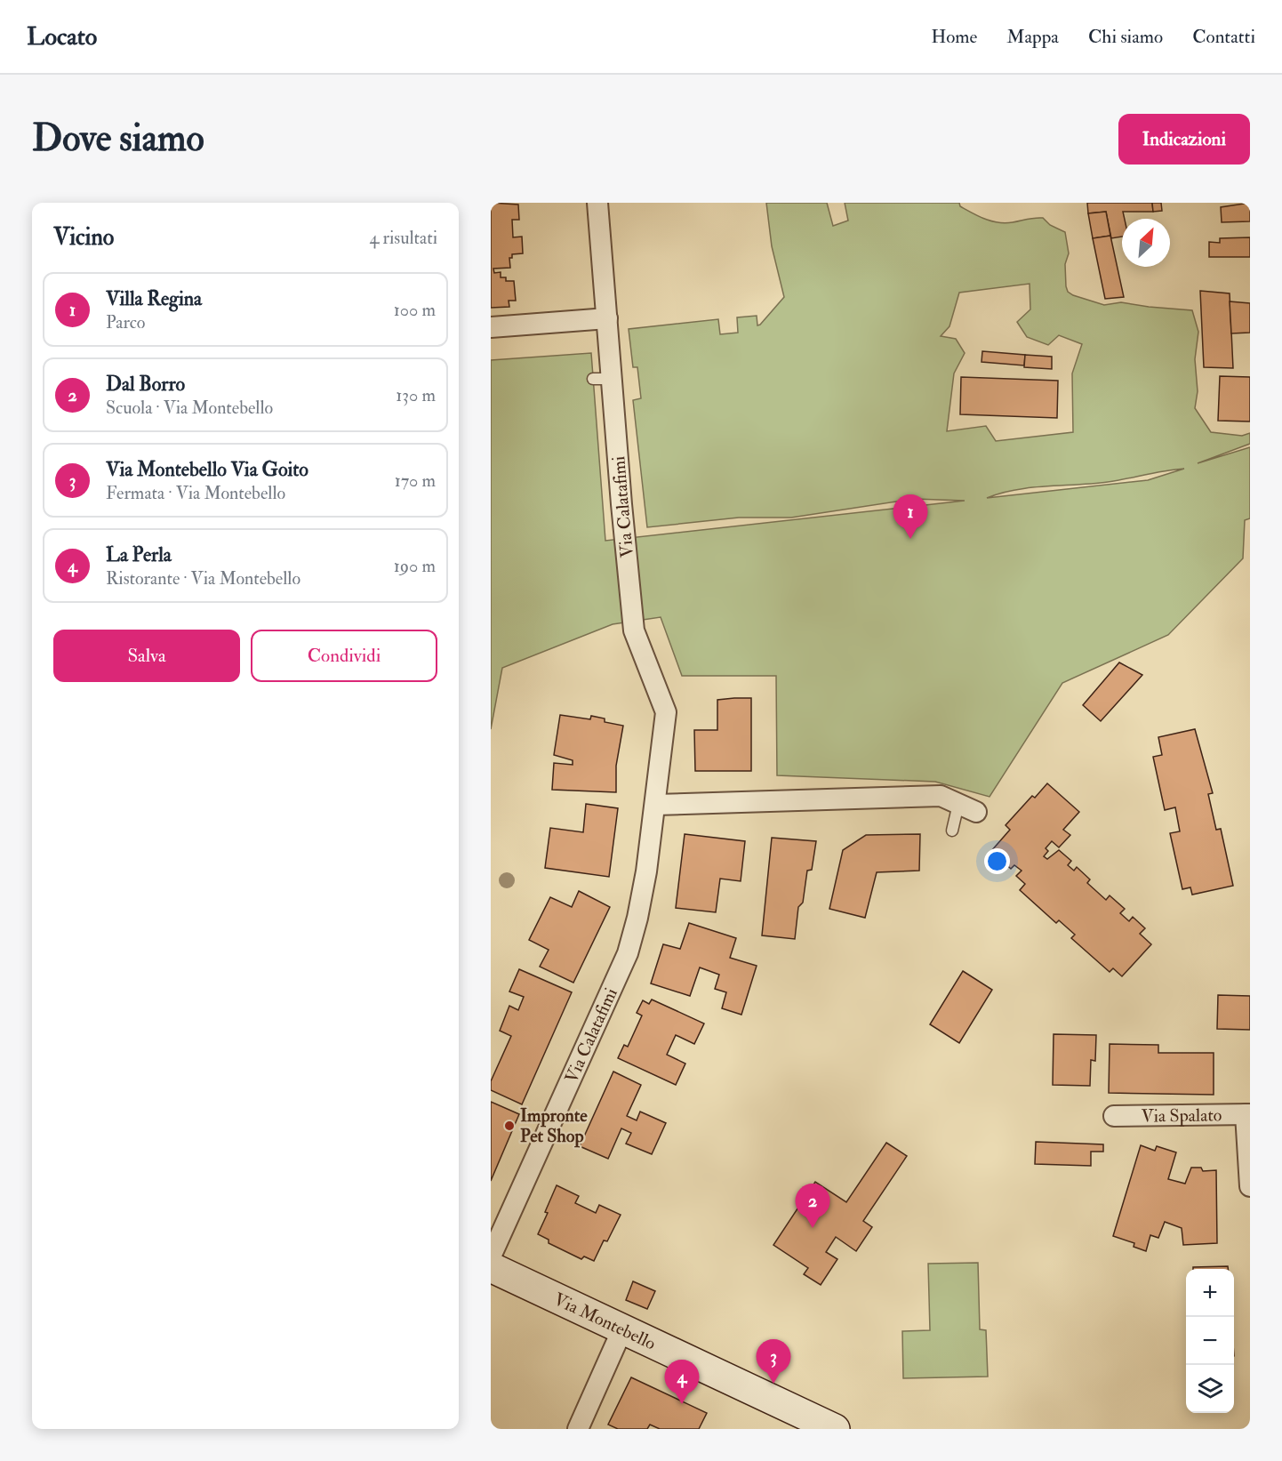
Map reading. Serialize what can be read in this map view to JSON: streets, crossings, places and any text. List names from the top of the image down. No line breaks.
{"streets":{"street":["Via Calatafimi","Via Spalato","Via Montebello"]},"places":["Impronte Pet Shop"],"north":"top right","page":{"header":"Locato","nav":["Home","Mappa","Chi siamo","Contatti"],"buttons":["Indicazioni",["Salva","Condividi"]],"title":"Dove siamo","heading":["Vicino","4 risultati"],"list":[{"mark":"1","name":"Villa Regina","note":"Parco","value":"100 m"},{"mark":"2","name":"Dal Borro","note":"Scuola · Via Montebello","value":"130 m"},{"mark":"3","name":"Via Montebello Via Goito","note":"Fermata · Via Montebello","value":"170 m"},{"mark":"4","name":"La Perla","note":"Ristorante · Via Montebello","value":"190 m"}],"pins":["1","2","3","4"],"map_buttons":["+","−"]}}
